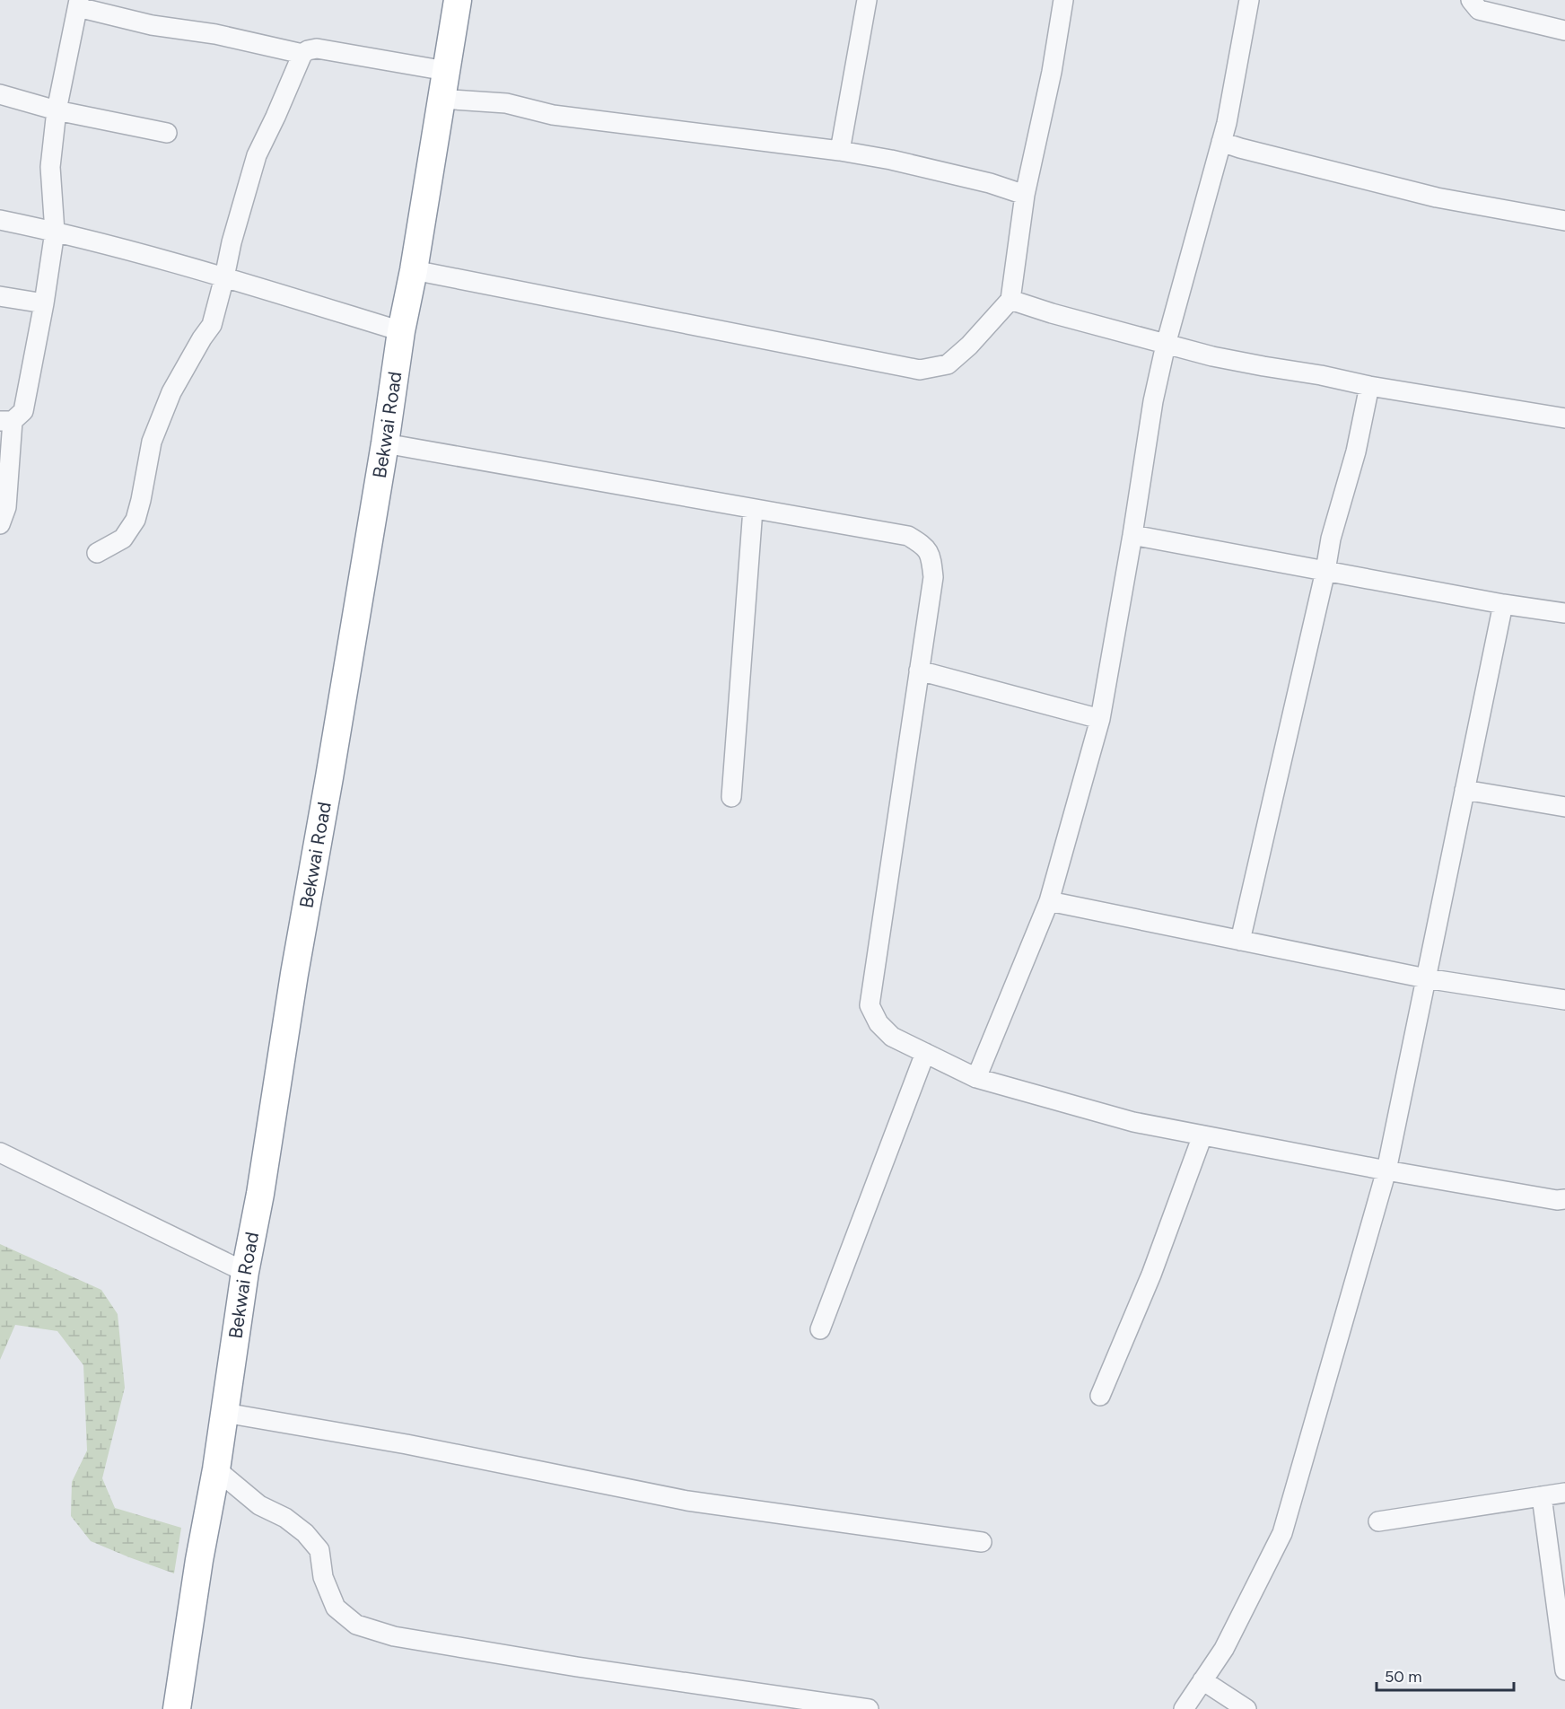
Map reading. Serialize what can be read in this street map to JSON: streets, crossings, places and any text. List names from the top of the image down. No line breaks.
{"streets":{"highway":["Bekwai Road"]},"scale_bar":"50 m"}
